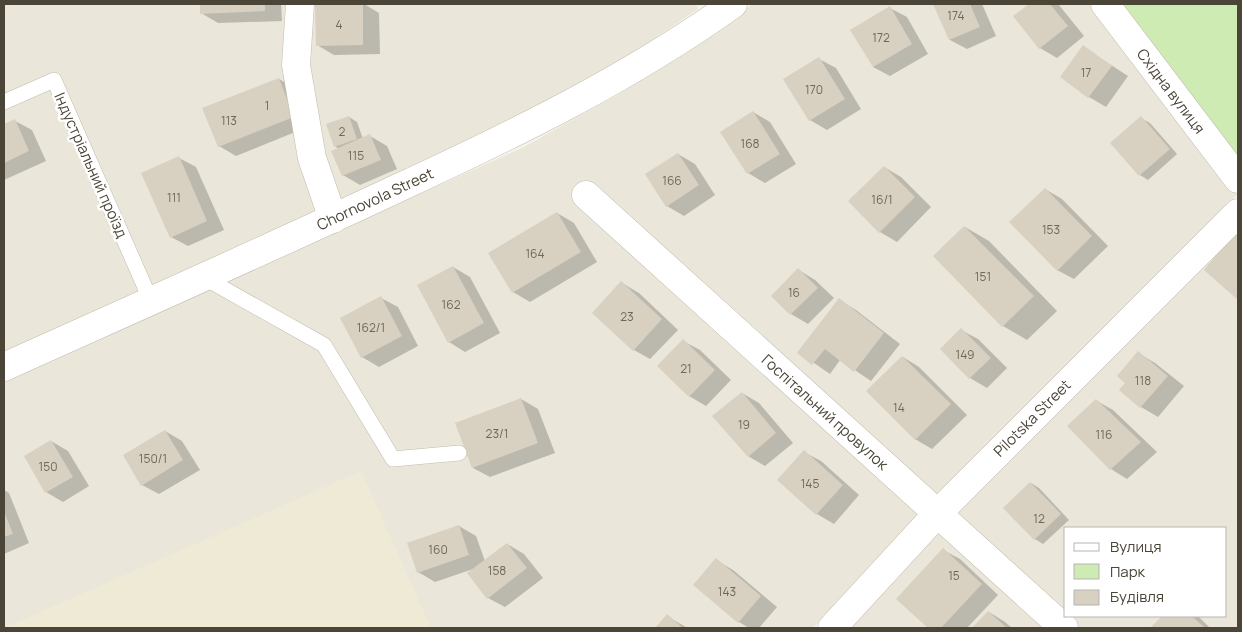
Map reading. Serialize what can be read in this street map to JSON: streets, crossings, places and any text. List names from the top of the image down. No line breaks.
{"streets":{"street":["Східна вулиця","Chornovola Street","Госпітальний провулок","Pilotska Street"],"lane":["Індустріальний проїзд"]},"crossings":[["Індустріальний проїзд","Chornovola Street"],["Госпітальний провулок","Pilotska Street"]],"house_numbers":["174","4","172","17","170","1","113","2","168","115","166","111","16/1","153","164","151","16","162","23","162/1","149","21","118","14","19","23/1","116","150/1","150","145","12","160","158","15","143"],"legend":["Вулиця","Парк","Будівля"]}
